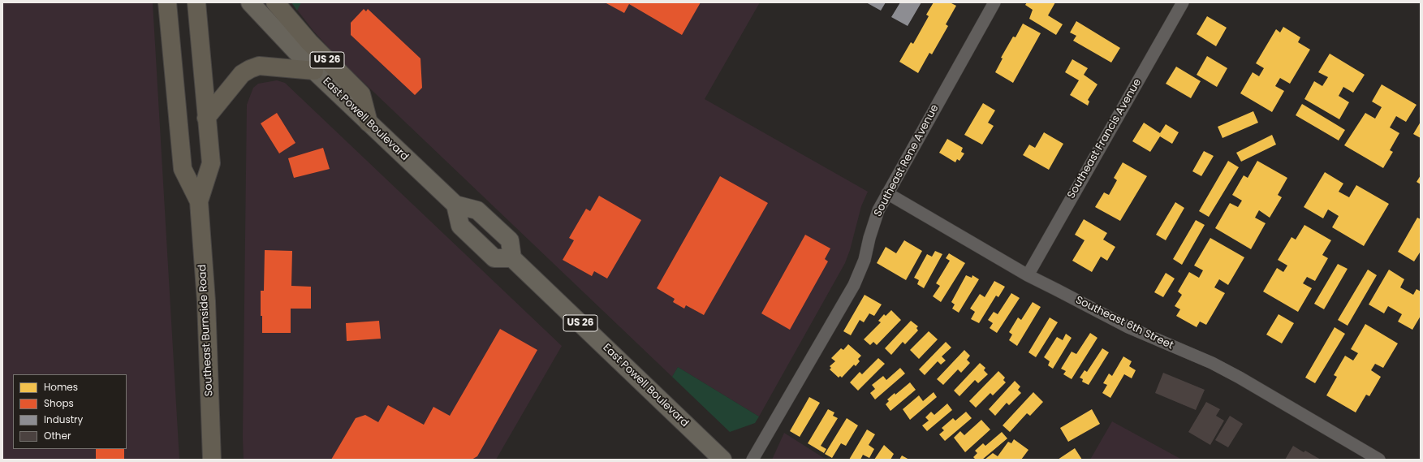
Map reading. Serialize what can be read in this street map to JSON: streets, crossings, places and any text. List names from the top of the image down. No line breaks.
{"streets":{"highway":["US 26","Southeast Burnside Road"],"main road":["East Powell Boulevard"],"street":["Southeast Francis Avenue","Southeast Rene Avenue","Southeast 6th Street"]},"crossings":[["US 26","East Powell Boulevard"],["Southeast Francis Avenue","Southeast 6th Street"],["Southeast Rene Avenue","Southeast 6th Street"]],"legend":["Homes","Shops","Industry","Other"]}
